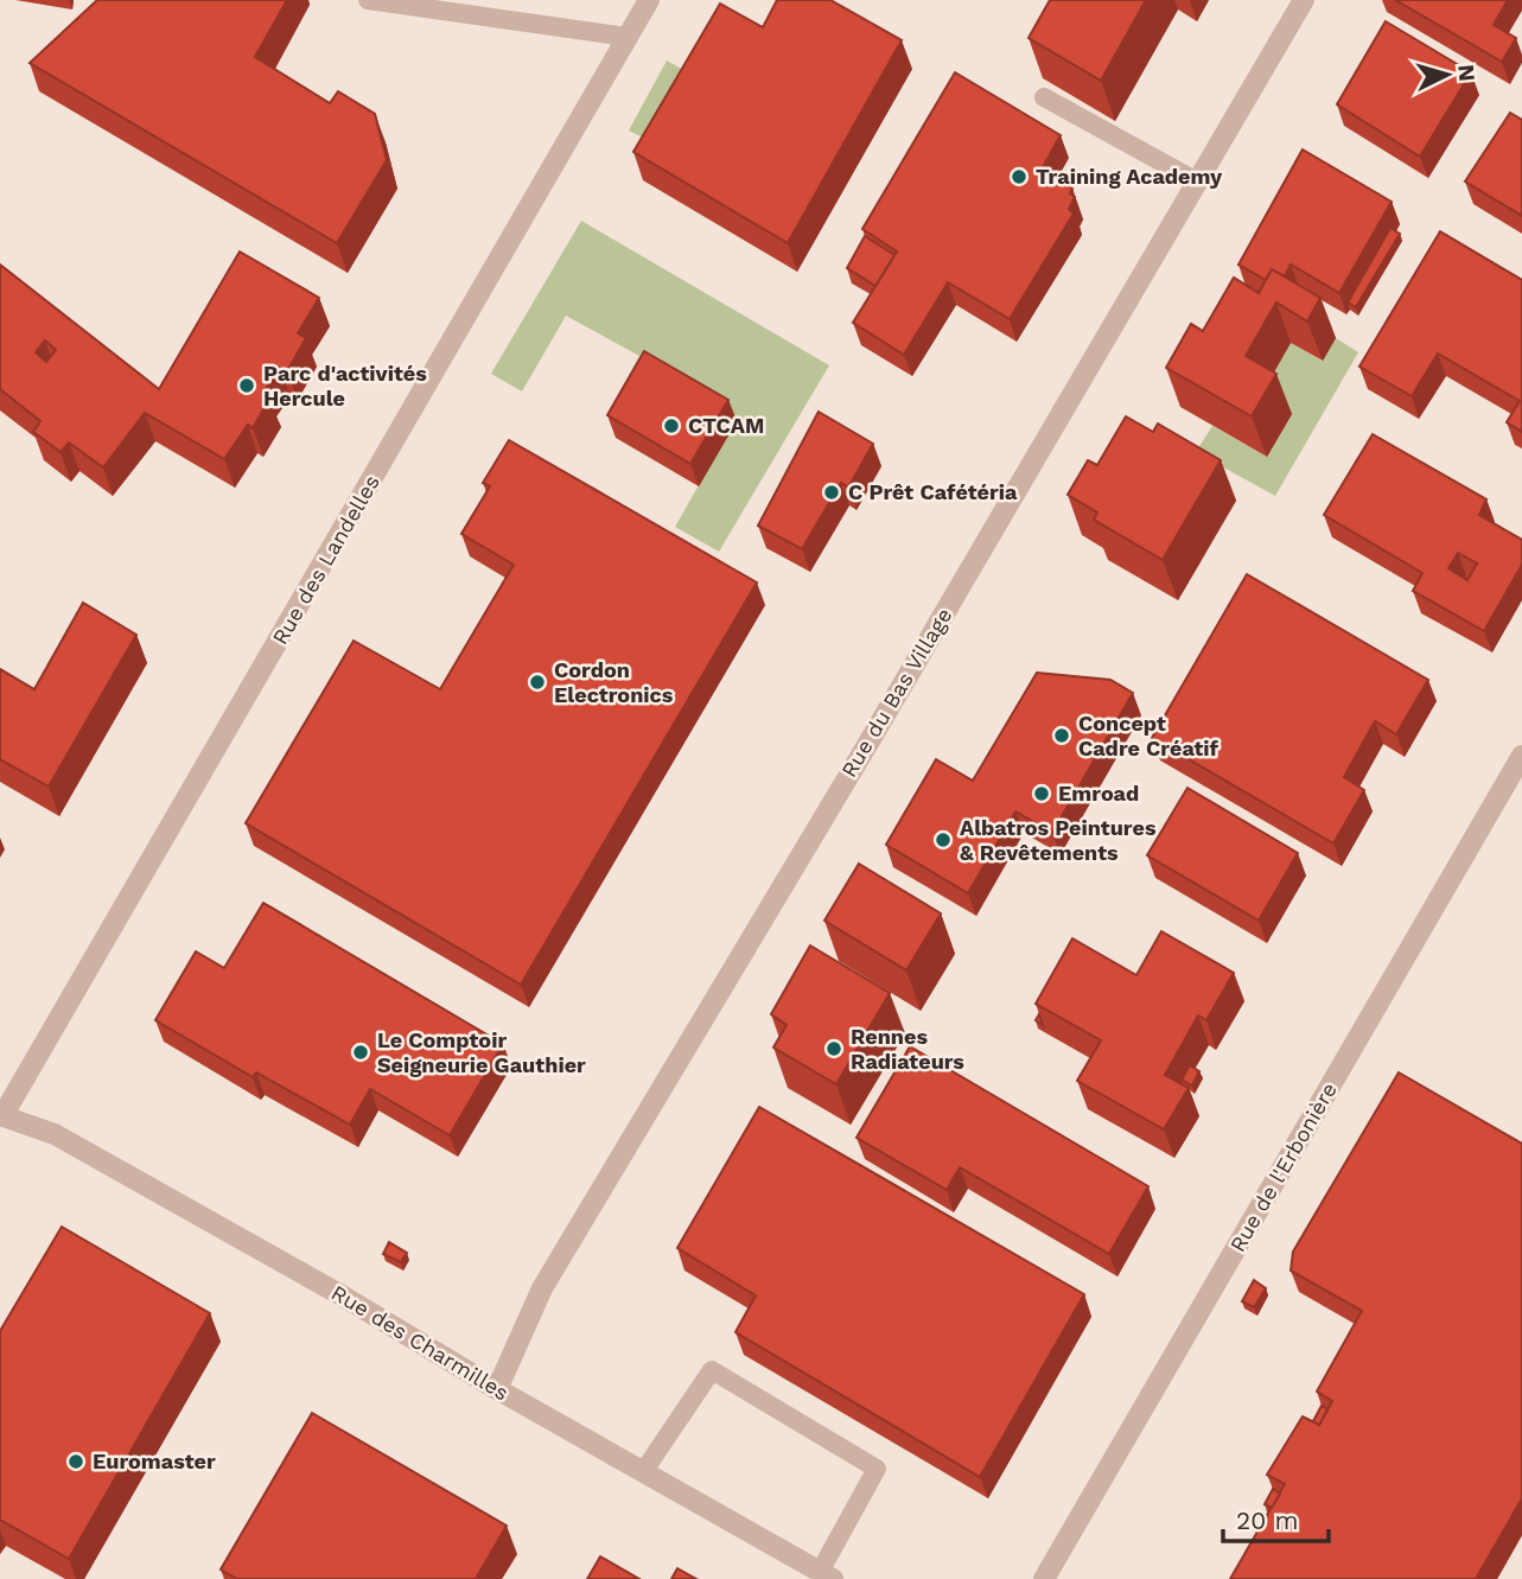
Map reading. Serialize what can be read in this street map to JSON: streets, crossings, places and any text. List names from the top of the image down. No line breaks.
{"streets":{"street":["Rue des Landelles","Rue du Bas Village","Rue de l'Erbonière","Rue des Charmilles"]},"crossings":[["Rue des Landelles","Rue des Charmilles"],["Rue du Bas Village","Rue des Charmilles"]],"places":["Training Academy","Parc d'activités Hercule","CTCAM","C Prêt Cafétéria","Cordon Electronics","Concept Cadre Créatif","Emroad","Albatros Peintures & Revêtements","Rennes Radiateurs","Le Comptoir Seigneurie Gauthier","Euromaster"],"scale_bar":"20 m","north":"right"}
